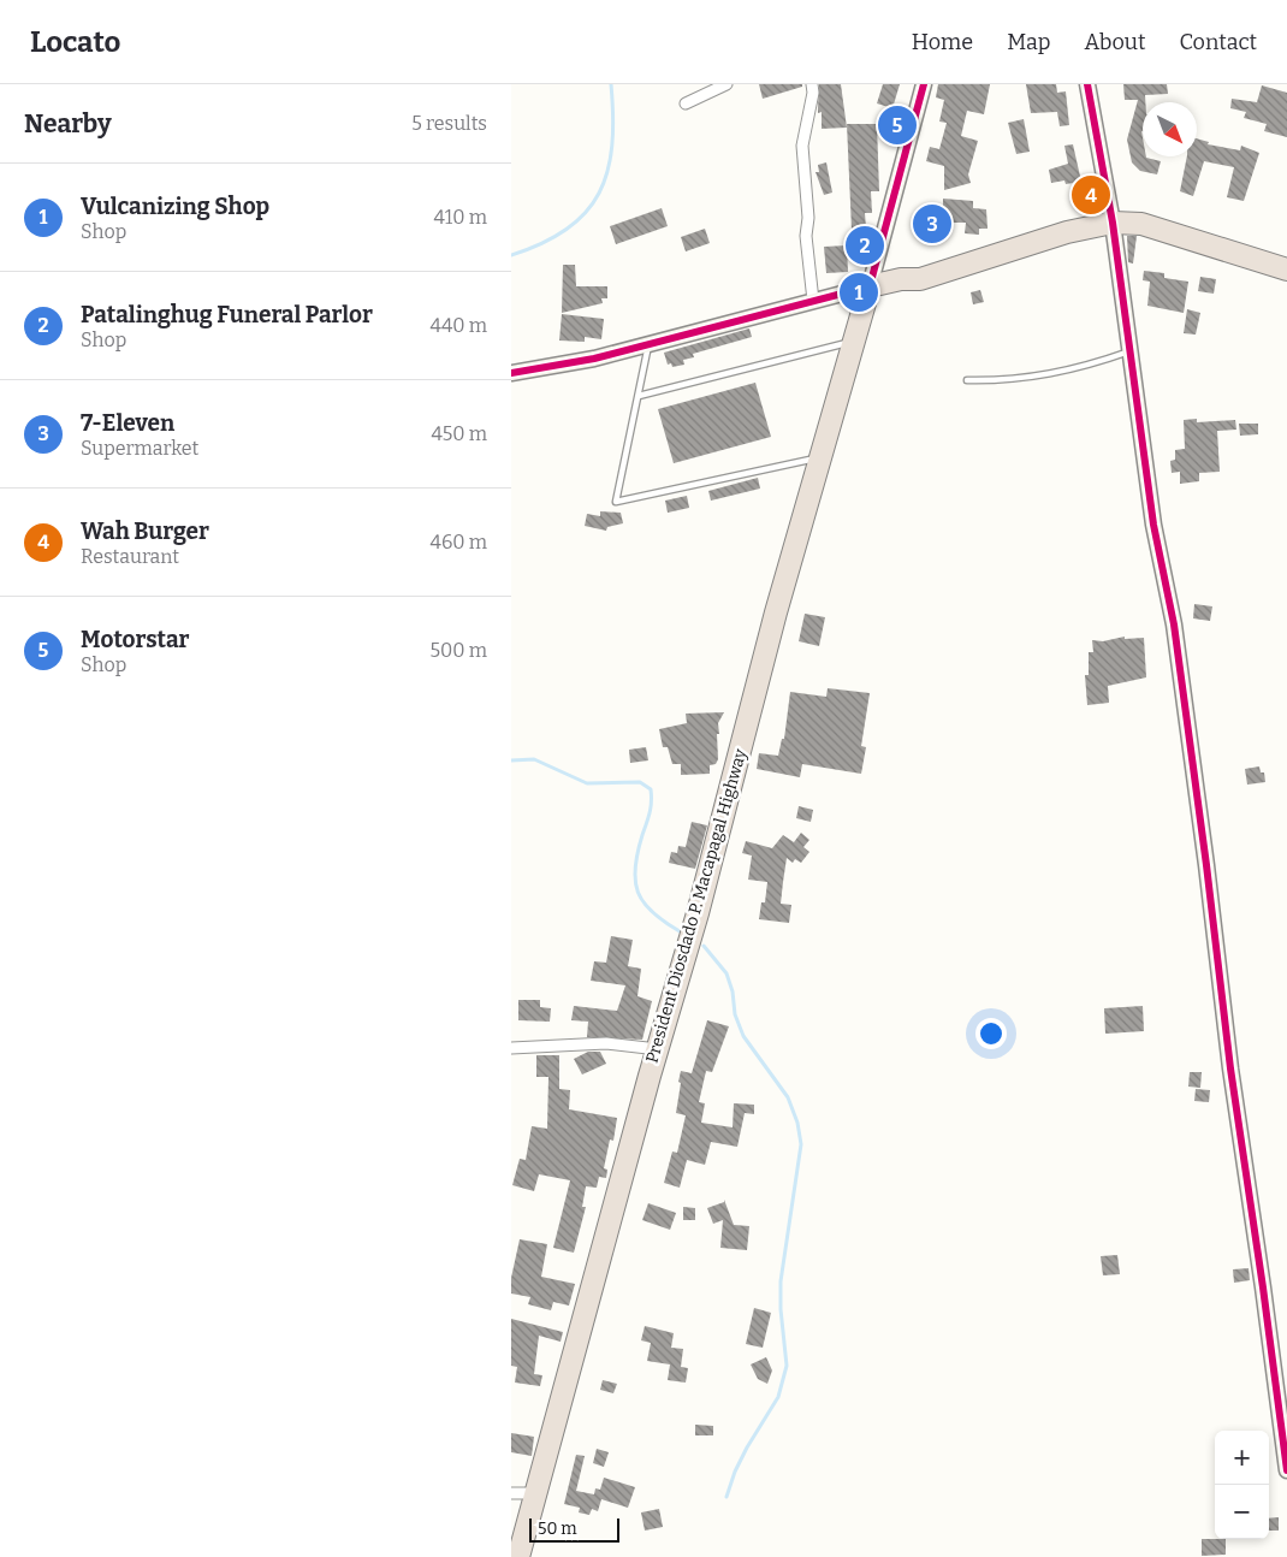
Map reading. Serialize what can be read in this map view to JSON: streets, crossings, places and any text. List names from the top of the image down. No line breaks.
{"streets":{"highway":["President Diosdado P. Macapagal Highway"]},"scale_bar":"50 m","north":"bottom right","page":{"header":"Locato","nav":["Home","Map","About","Contact"],"heading":["Nearby","5 results"],"pins":["5","4","3","2","1"],"list":[{"mark":"1","name":"Vulcanizing Shop","note":"Shop","value":"410 m"},{"mark":"2","name":"Patalinghug Funeral Parlor","note":"Shop","value":"440 m"},{"mark":"3","name":"7-Eleven","note":"Supermarket","value":"450 m"},{"mark":"4","name":"Wah Burger","note":"Restaurant","value":"460 m"},{"mark":"5","name":"Motorstar","note":"Shop","value":"500 m"}],"map_buttons":["+","−"],"scale":"50 m"}}
